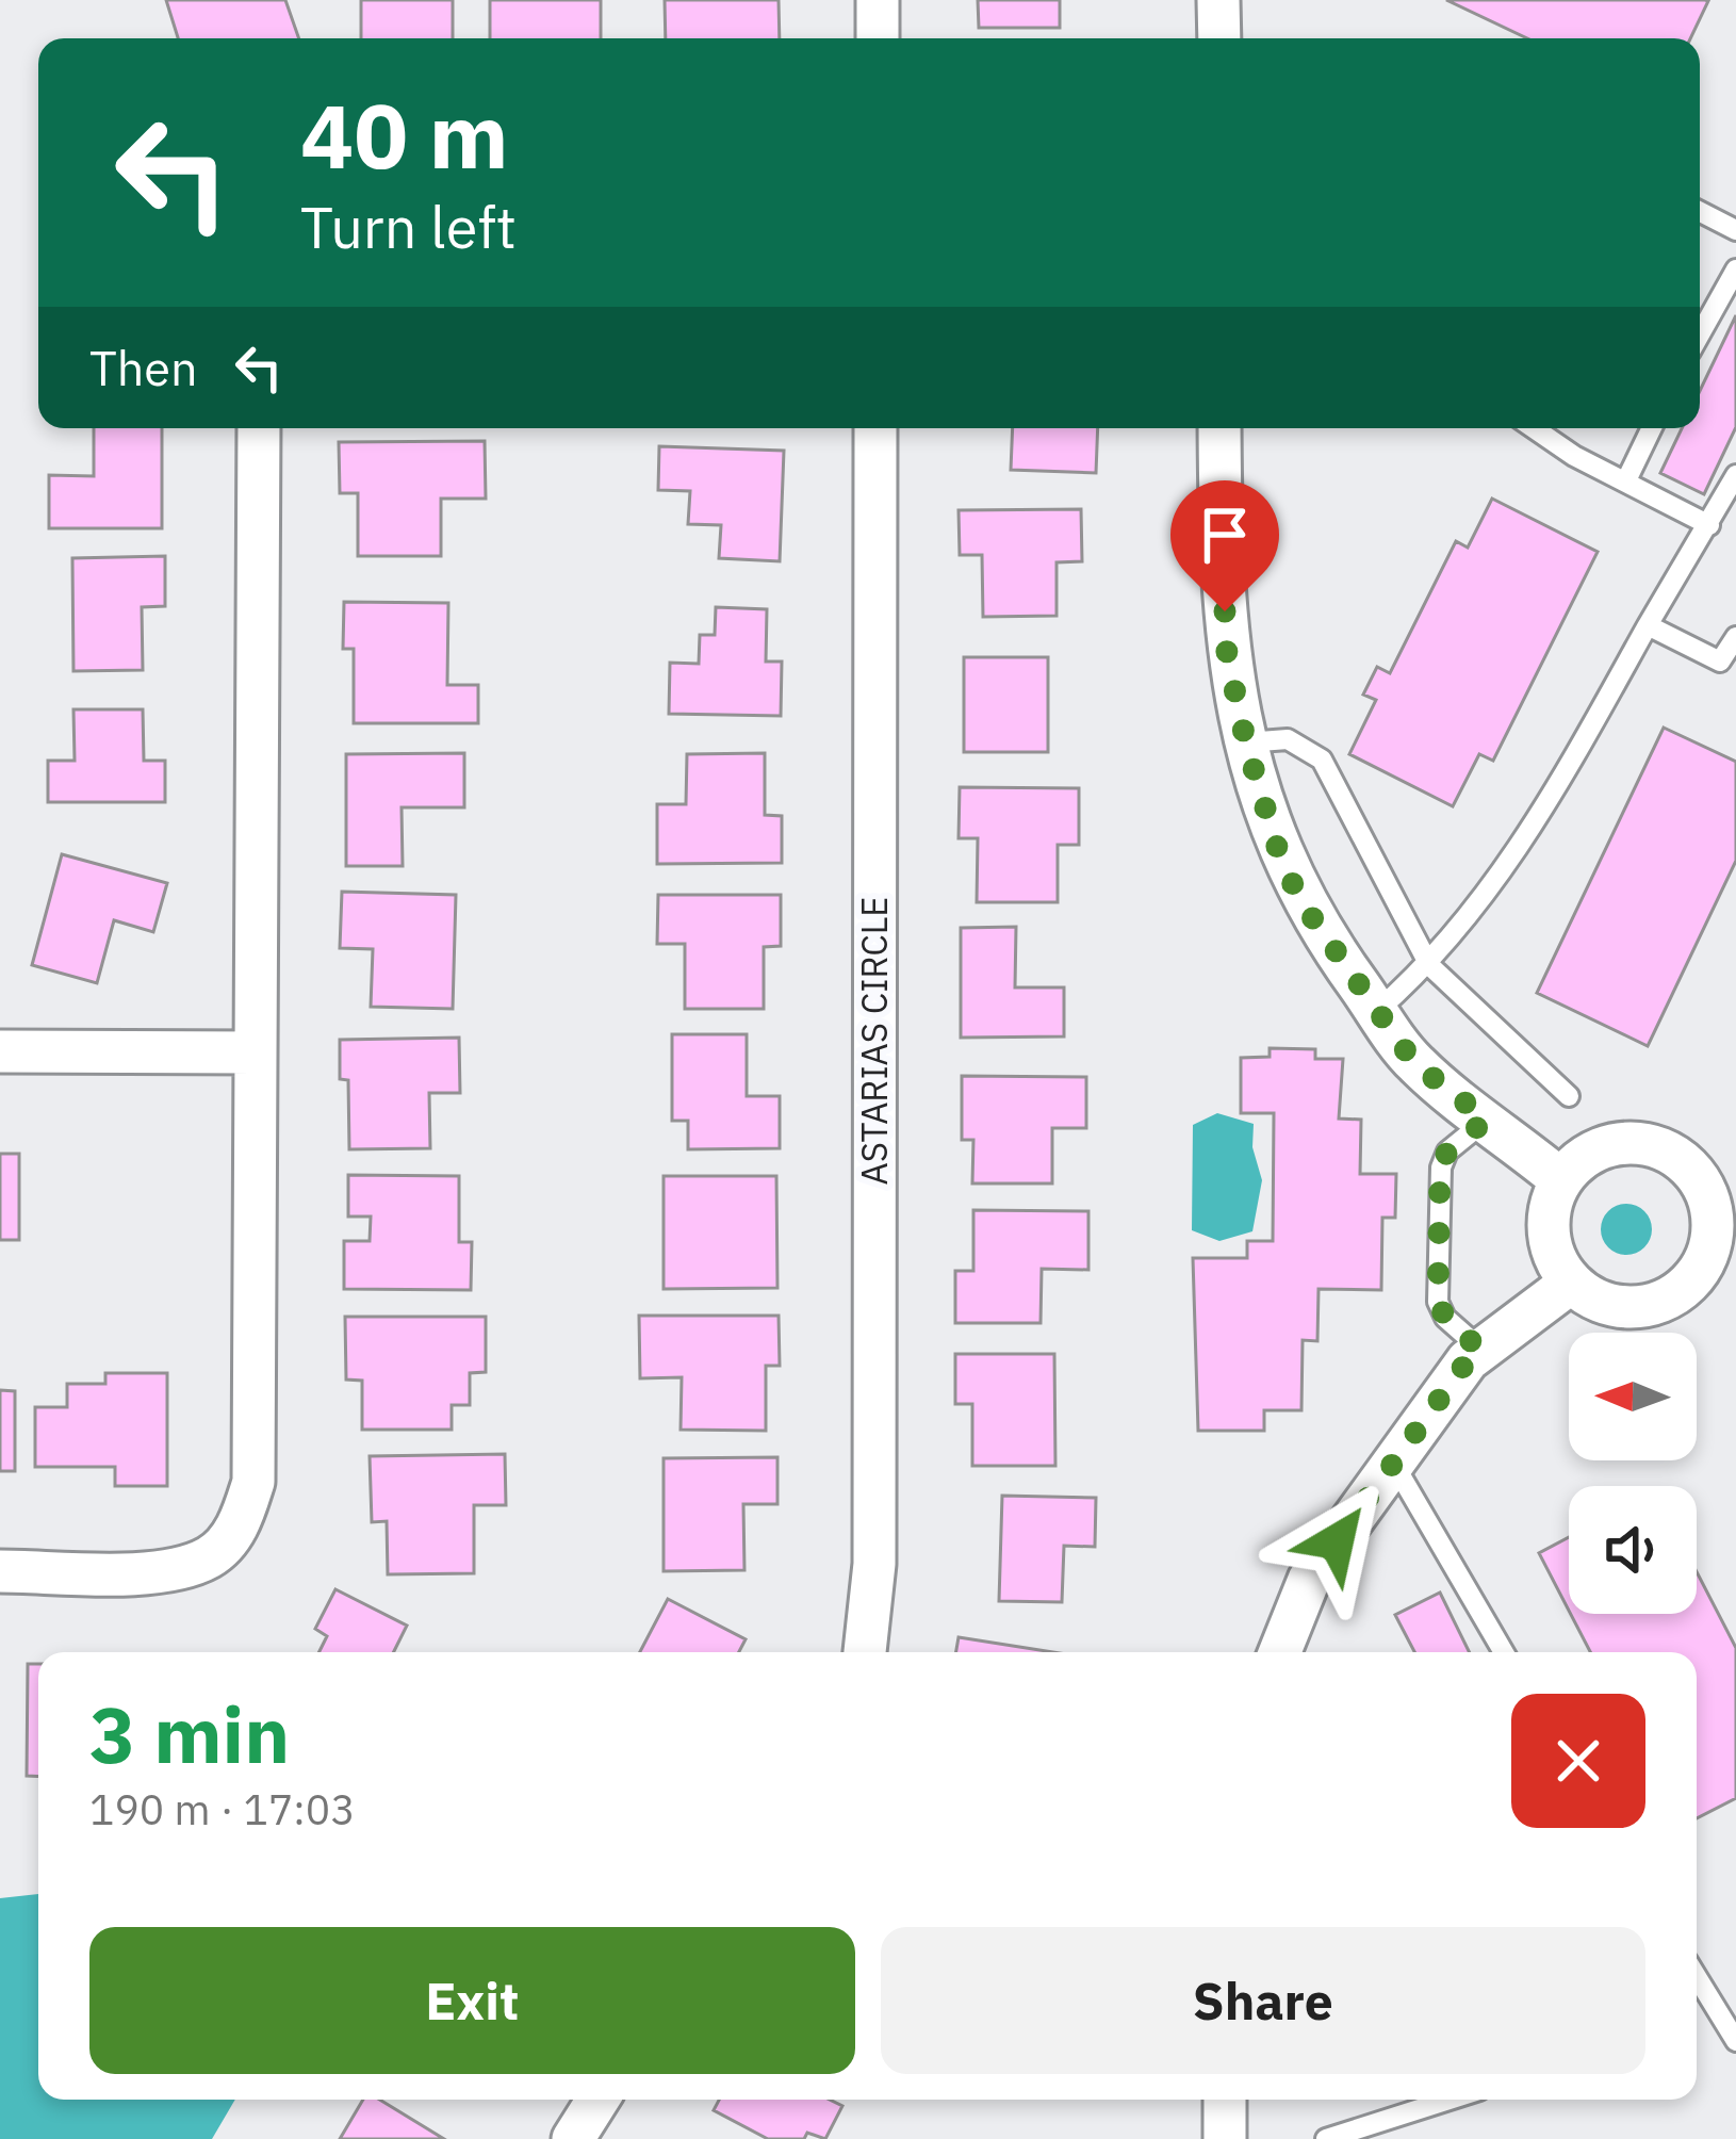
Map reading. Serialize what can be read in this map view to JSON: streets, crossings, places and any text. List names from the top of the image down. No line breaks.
{"streets":{"street":["ASTARIAS CIRCLE"]},"north":"left","page":{"turn":["40 m","Turn left"],"then":"Then","heading":["3 min","190 m · 17:03"],"buttons":["Exit","Share"]}}
